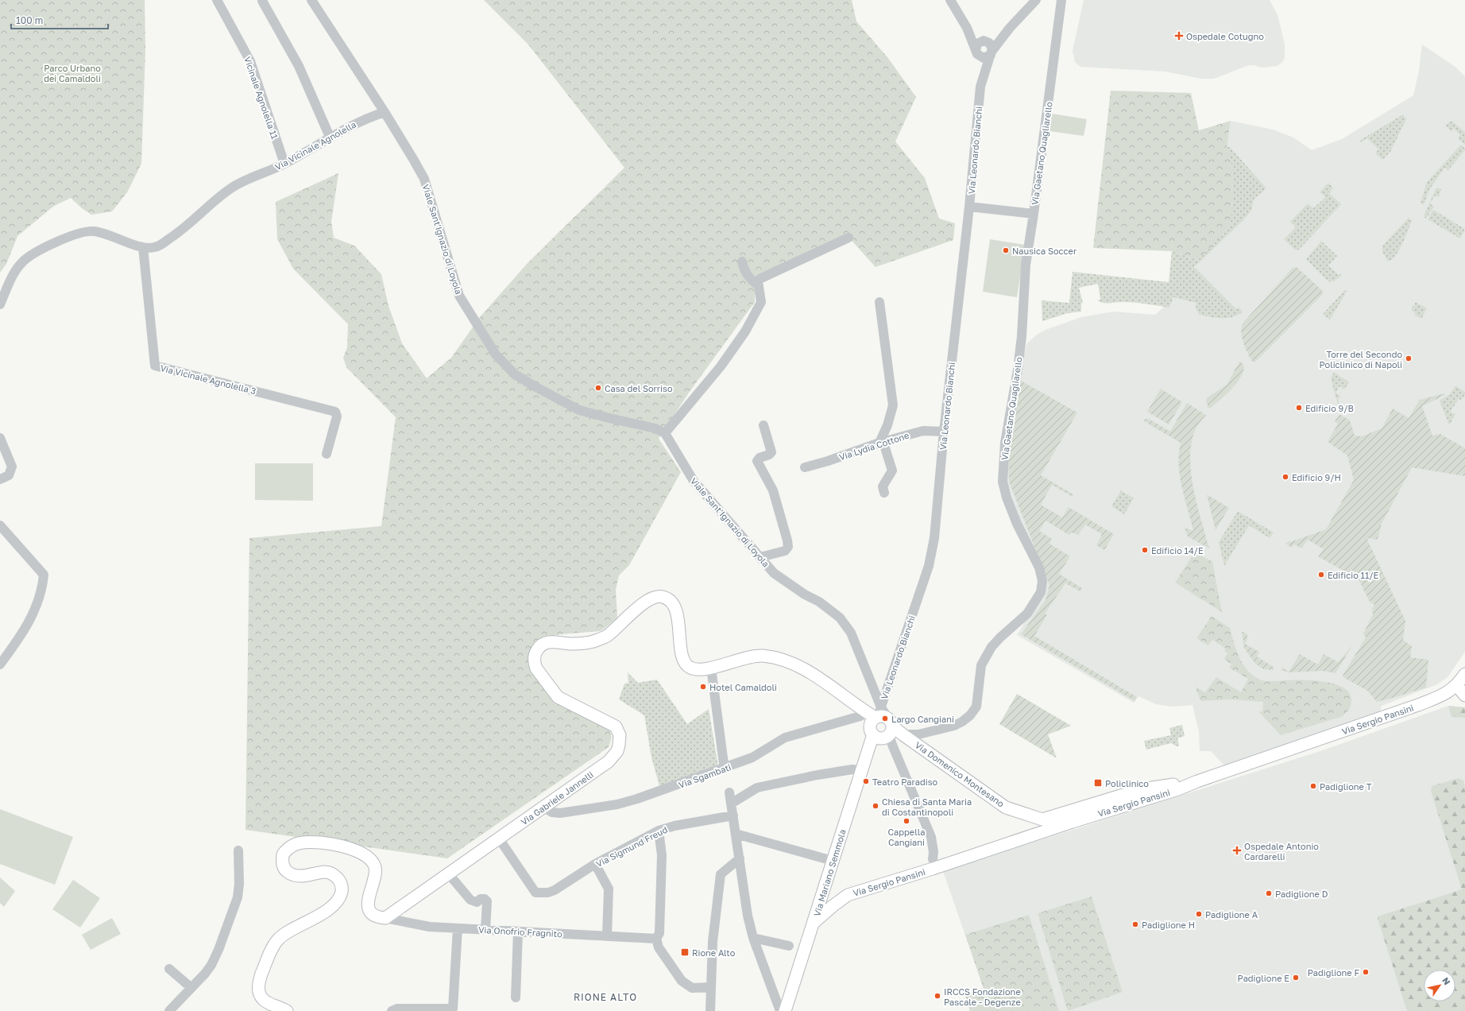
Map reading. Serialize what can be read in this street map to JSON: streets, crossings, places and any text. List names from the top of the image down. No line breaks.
{"streets":{"main road":["Via Sergio Pansini","Via Domenico Montesano","Via Gabriele Jannelli","Via Mariano Semmola"],"street":["Vicinale Agnolella 11","Via Vicinale Agnolella","Via Leonardo Bianchi","Via Gaetano Quagliarello","Viale Sant'Ignazio di Loyola","Via Vicinale Agnolella 3","Via Lydia Cottone","Via Sgambati","Via Sigmund Freud","Via Onofrio Fragnito"]},"crossings":[["Vicinale Agnolella 11","Via Vicinale Agnolella"],["Via Vicinale Agnolella","Viale Sant'Ignazio di Loyola"],["Via Vicinale Agnolella","Via Vicinale Agnolella 3"],["Via Leonardo Bianchi","Viale Sant'Ignazio di Loyola"],["Via Leonardo Bianchi","Via Lydia Cottone"],["Via Leonardo Bianchi","Via Domenico Montesano"],["Via Leonardo Bianchi","Via Gabriele Jannelli"],["Via Leonardo Bianchi","Via Mariano Semmola"],["Via Gaetano Quagliarello","Via Domenico Montesano"],["Viale Sant'Ignazio di Loyola","Via Domenico Montesano"],["Viale Sant'Ignazio di Loyola","Via Gabriele Jannelli"],["Viale Sant'Ignazio di Loyola","Via Mariano Semmola"],["Via Sergio Pansini","Via Domenico Montesano"],["Via Sergio Pansini","Via Mariano Semmola"],["Via Domenico Montesano","Via Gabriele Jannelli"],["Via Domenico Montesano","Via Mariano Semmola"],["Via Sgambati","Via Gabriele Jannelli"],["Via Gabriele Jannelli","Via Sigmund Freud"],["Via Gabriele Jannelli","Via Mariano Semmola"],["Via Gabriele Jannelli","Via Onofrio Fragnito"]],"districts":["RIONE ALTO"],"parks":["Parco Urbano dei Camaldoli"],"places":{"health":["Ospedale Cotugno","Ospedale Antonio Cardarelli"],"other":["Nausica Soccer","Torre del Secondo Policlinico di Napoli","Casa del Sorriso","Edificio 9/B","Edificio 9/H","Edificio 14/E","Edificio 11/E","Hotel Camaldoli","Largo Cangiani","Teatro Paradiso","Padiglione T","Chiesa di Santa Maria di Costantinopoli","Cappella Cangiani","Padiglione D","Padiglione A","Padiglione H","Padiglione F","Padiglione E","IRCCS Fondazione Pascale - Degenze"],"transit":["Policlinico","Rione Alto"]},"scale_bar":"100 m","north":"top right"}
